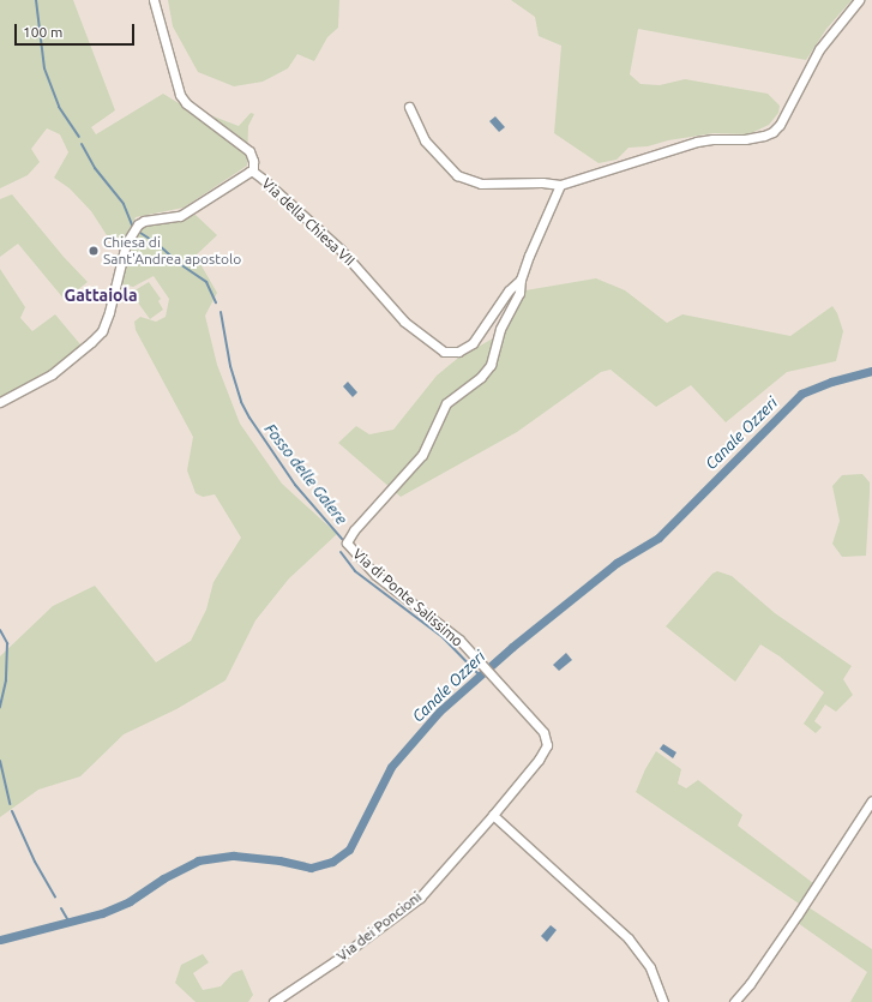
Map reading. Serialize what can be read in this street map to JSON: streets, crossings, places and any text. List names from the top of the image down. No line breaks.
{"streets":{"street":["Via della Chiesa VII","Via di Ponte Salissimo","Via dei Poncioni"]},"crossings":[["Via della Chiesa VII","Via di Ponte Salissimo"],["Via di Ponte Salissimo","Via dei Poncioni"]],"districts":["Gattaiola"],"water":["Canale Ozzeri","Fosso delle Galere"],"places":["Chiesa di Sant'Andrea apostolo"],"scale_bar":"100 m"}
